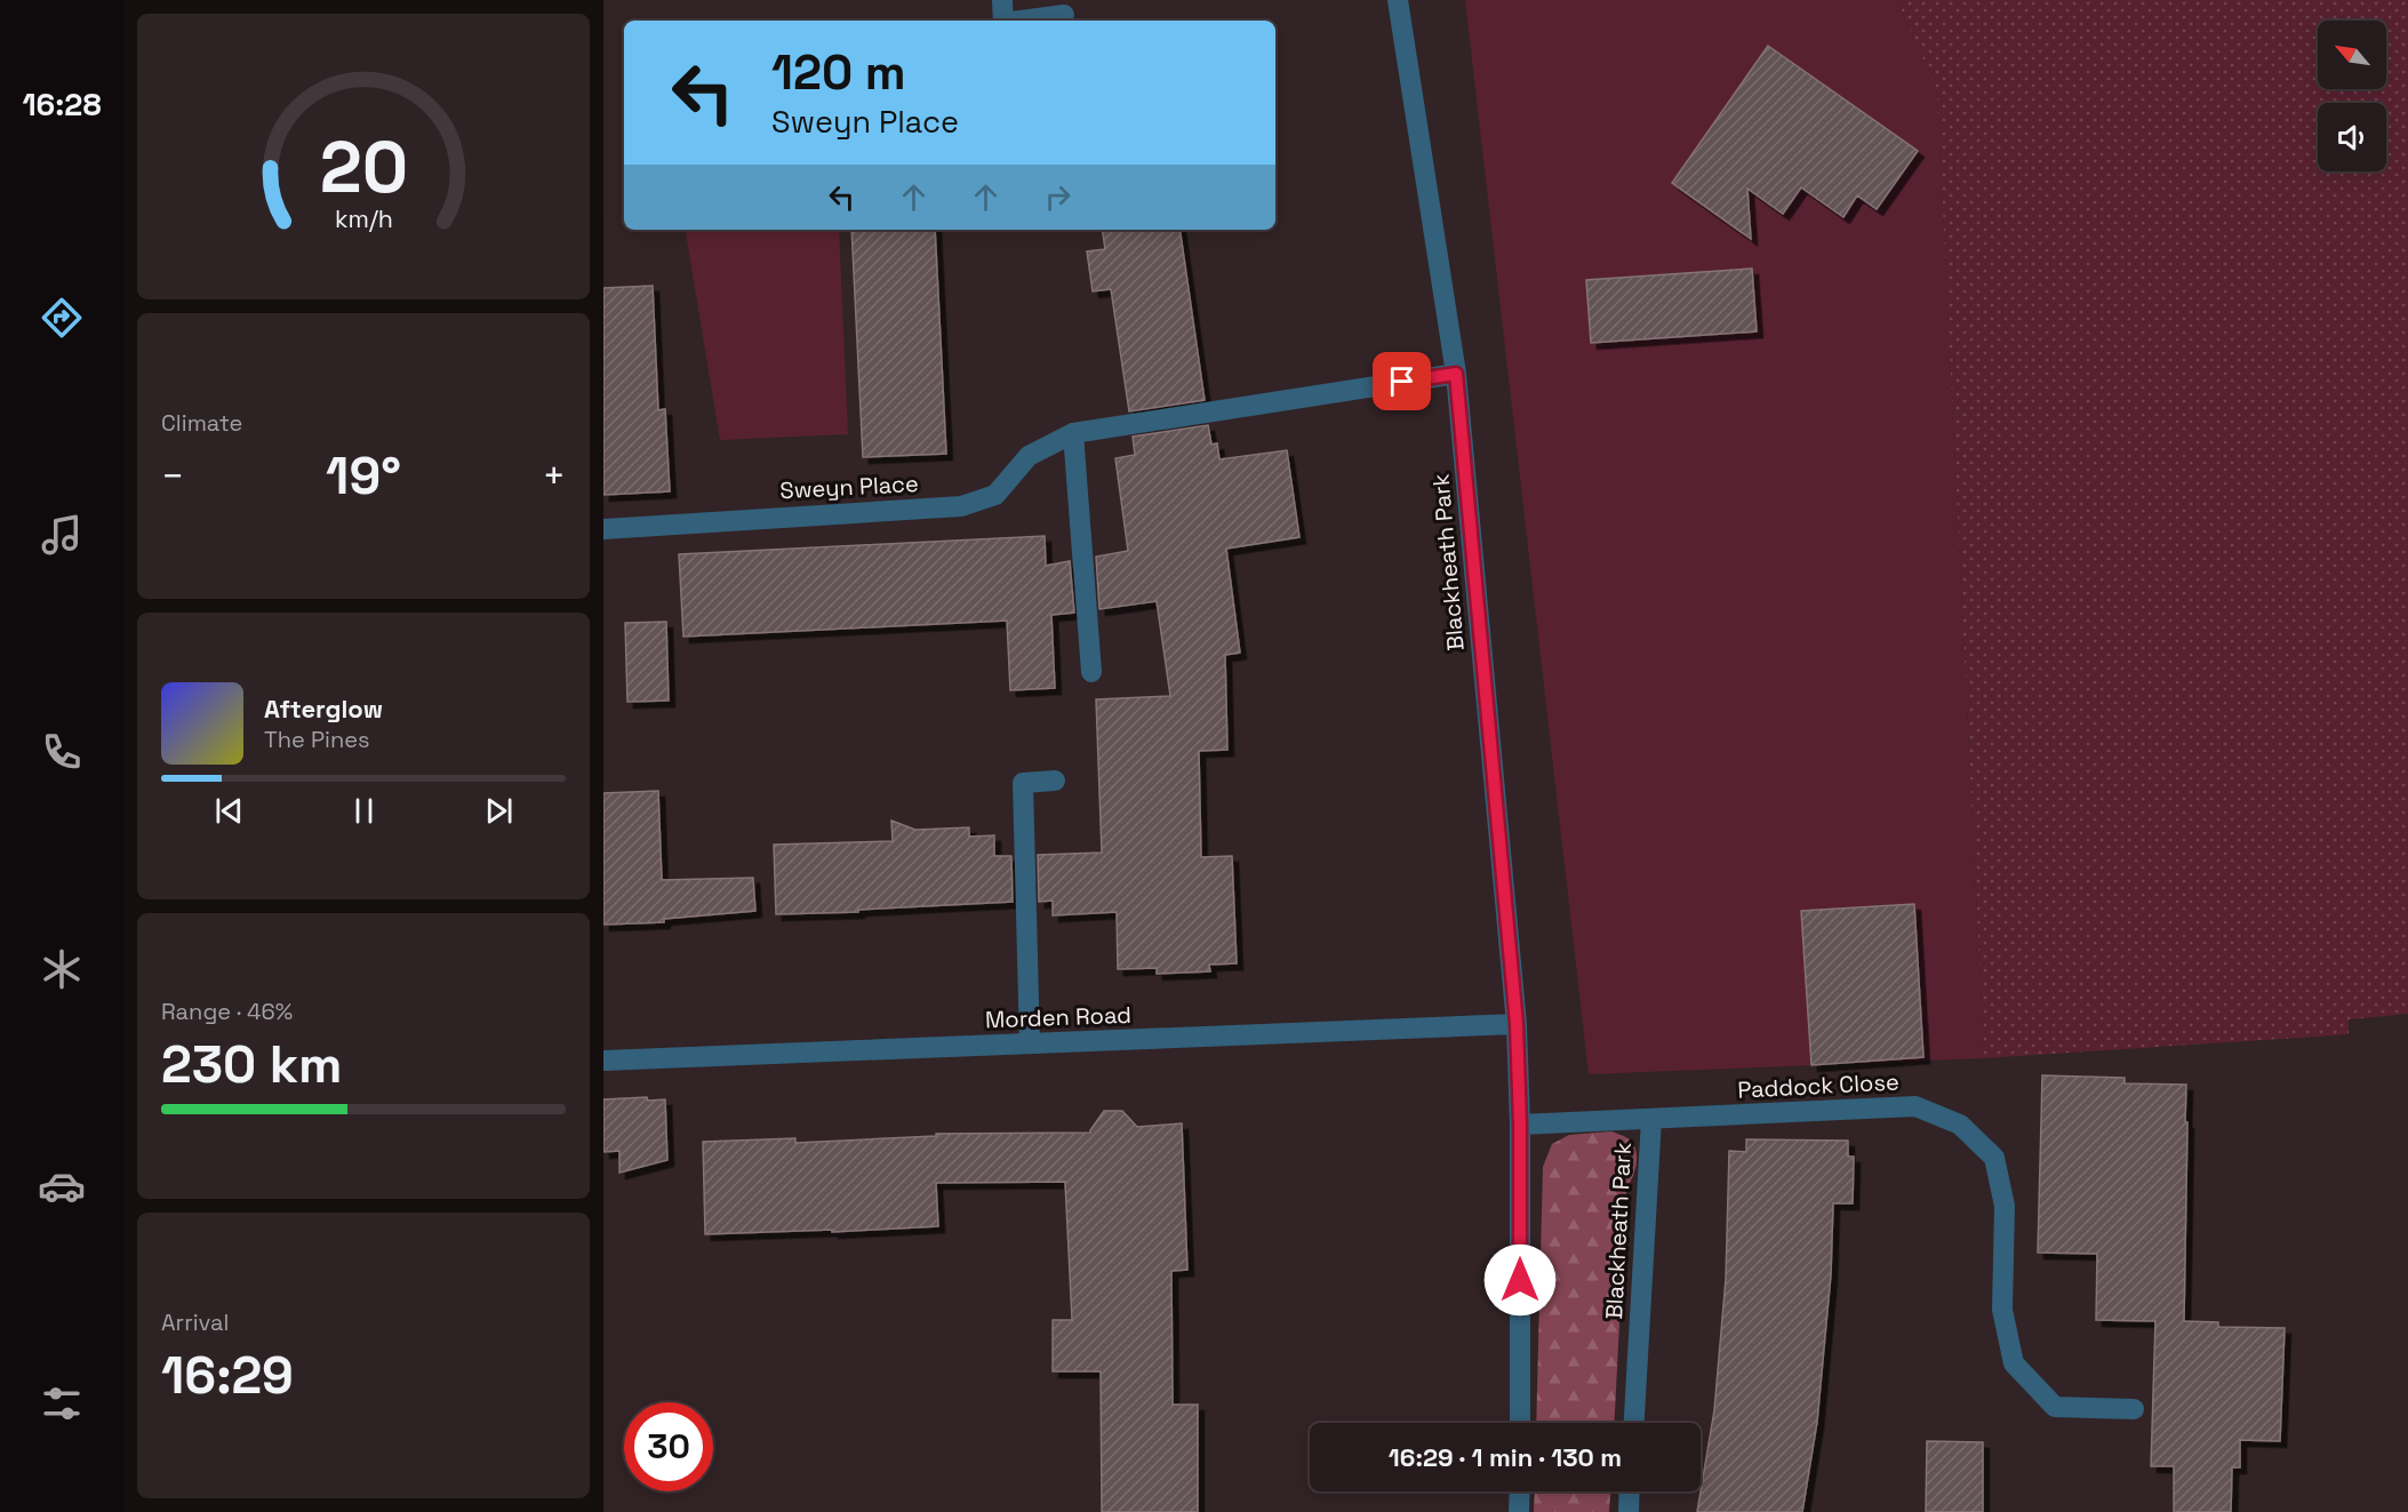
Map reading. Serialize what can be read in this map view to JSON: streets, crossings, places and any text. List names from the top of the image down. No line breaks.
{"streets":{"street":["Sweyn Place","Blackheath Park","Morden Road","Paddock Close"]},"crossings":[["Sweyn Place","Blackheath Park"],["Blackheath Park","Morden Road"],["Blackheath Park","Paddock Close"]],"north":"top left","page":{"tabs":"16:28","turn":["120 m","Sweyn Place"],"tile":["Climate",["Range · 46%","230 km"],["Arrival","16:29"]],"heat":["−","19°","+"],"song":["Afterglow","The Pines"],"limit":"30","trip":"16:29 · 1 min · 130 m","gauge":["20","km/h"]}}
